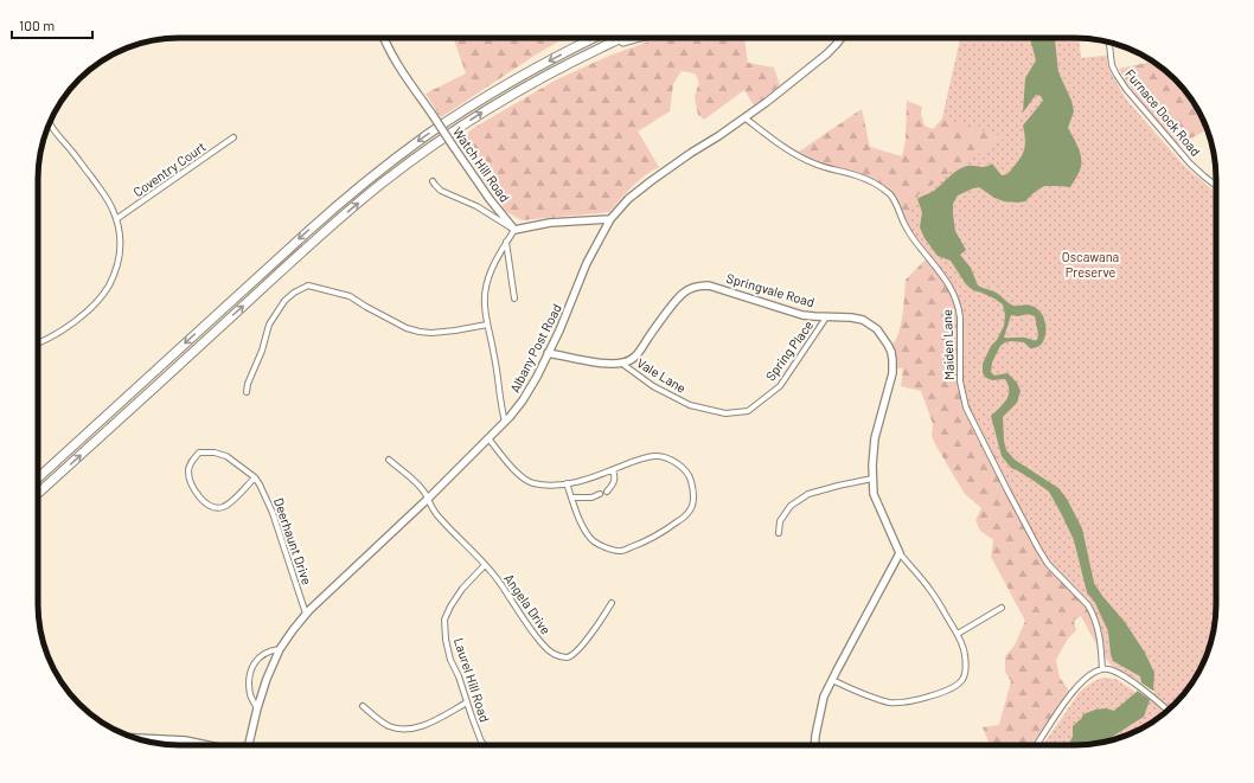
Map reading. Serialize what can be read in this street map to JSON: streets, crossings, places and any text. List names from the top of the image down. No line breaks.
{"streets":{"street":["Furnace Dock Road","Watch Hill Road","Coventry Court","Springvale Road","Maiden Lane","Albany Post Road","Spring Place","Vale Lane","Deerhaunt Drive","Angela Drive","Laurel Hill Road"]},"crossings":[["Springvale Road","Spring Place"],["Springvale Road","Vale Lane"],["Maiden Lane","Albany Post Road"],["Albany Post Road","Deerhaunt Drive"],["Spring Place","Vale Lane"],["Angela Drive","Laurel Hill Road"]],"parks":["Oscawana Preserve"],"scale_bar":"100 m"}
